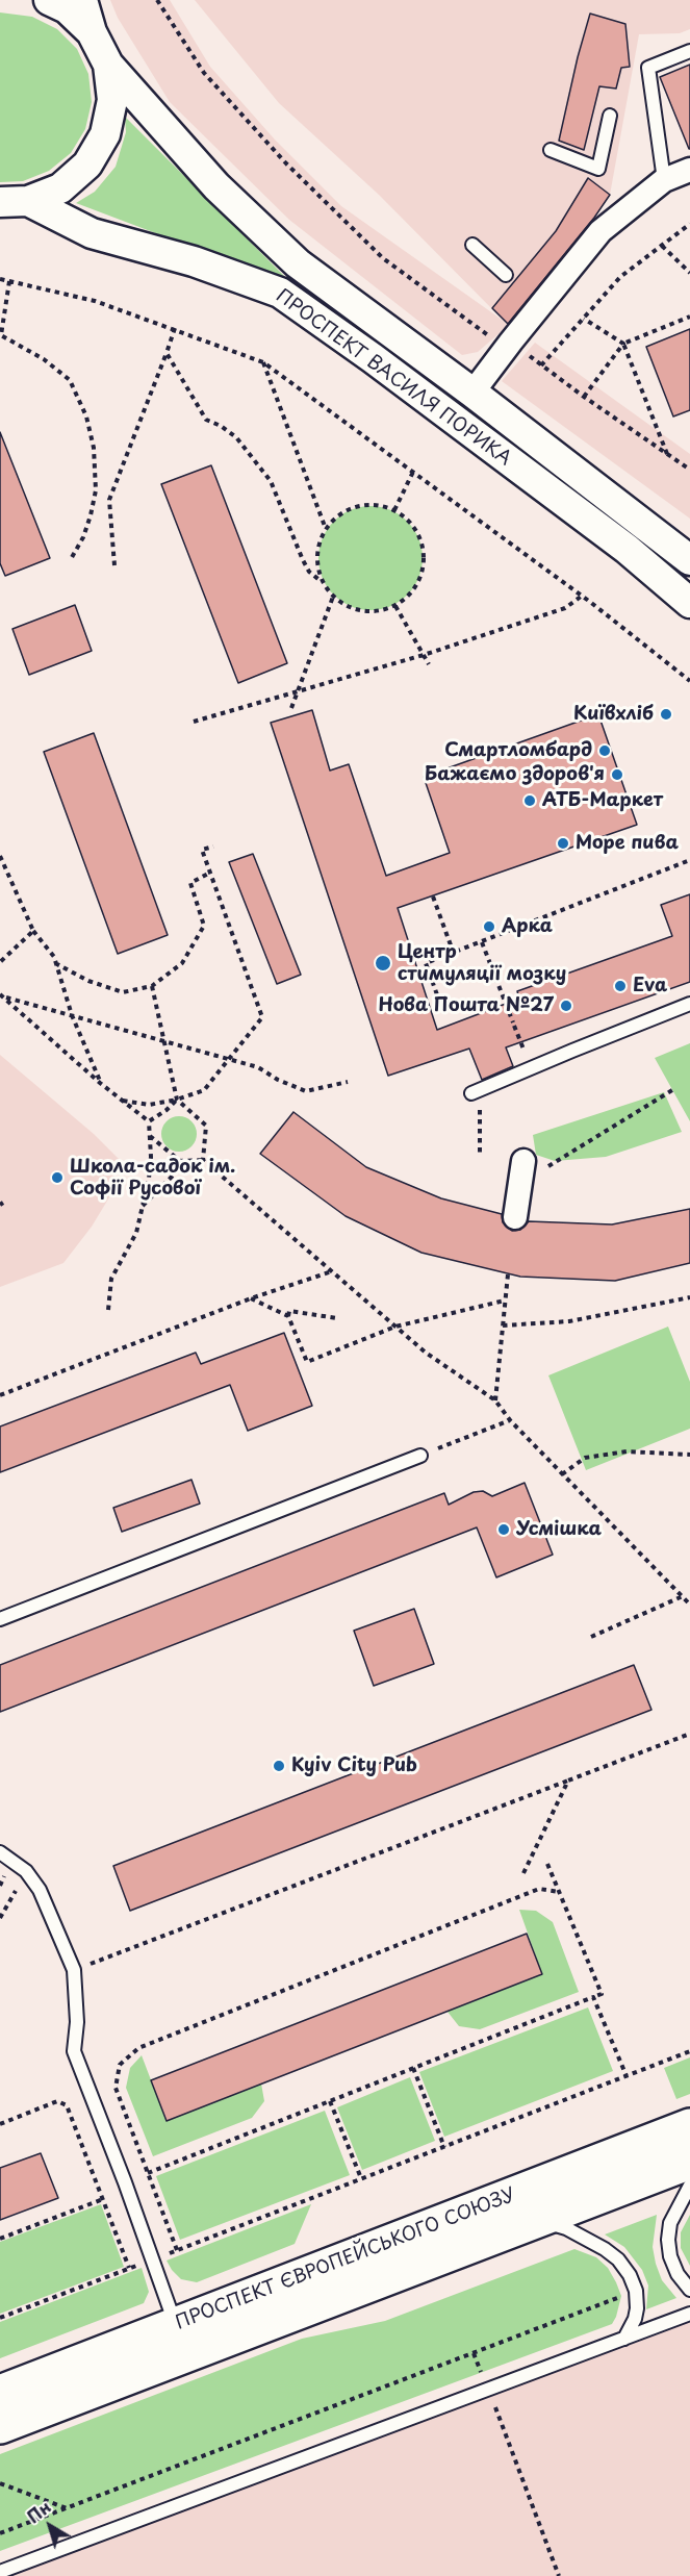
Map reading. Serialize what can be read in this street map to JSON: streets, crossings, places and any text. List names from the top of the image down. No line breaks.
{"streets":{"main road":["ПРОСПЕКТ ЄВРОПЕЙСЬКОГО СОЮЗУ"],"street":["ПРОСПЕКТ ВАСИЛЯ ПОРИКА"]},"places":["Київхліб","Смартломбард","Бажаємо здоров'я","АТБ-Маркет","Море пива","Арка","Центр стимуляції мозку","Eva","Нова Пошта №27","Школа-садок ім. Софії Русової","Усмішка","Kyiv City Pub"],"north":"top left"}
